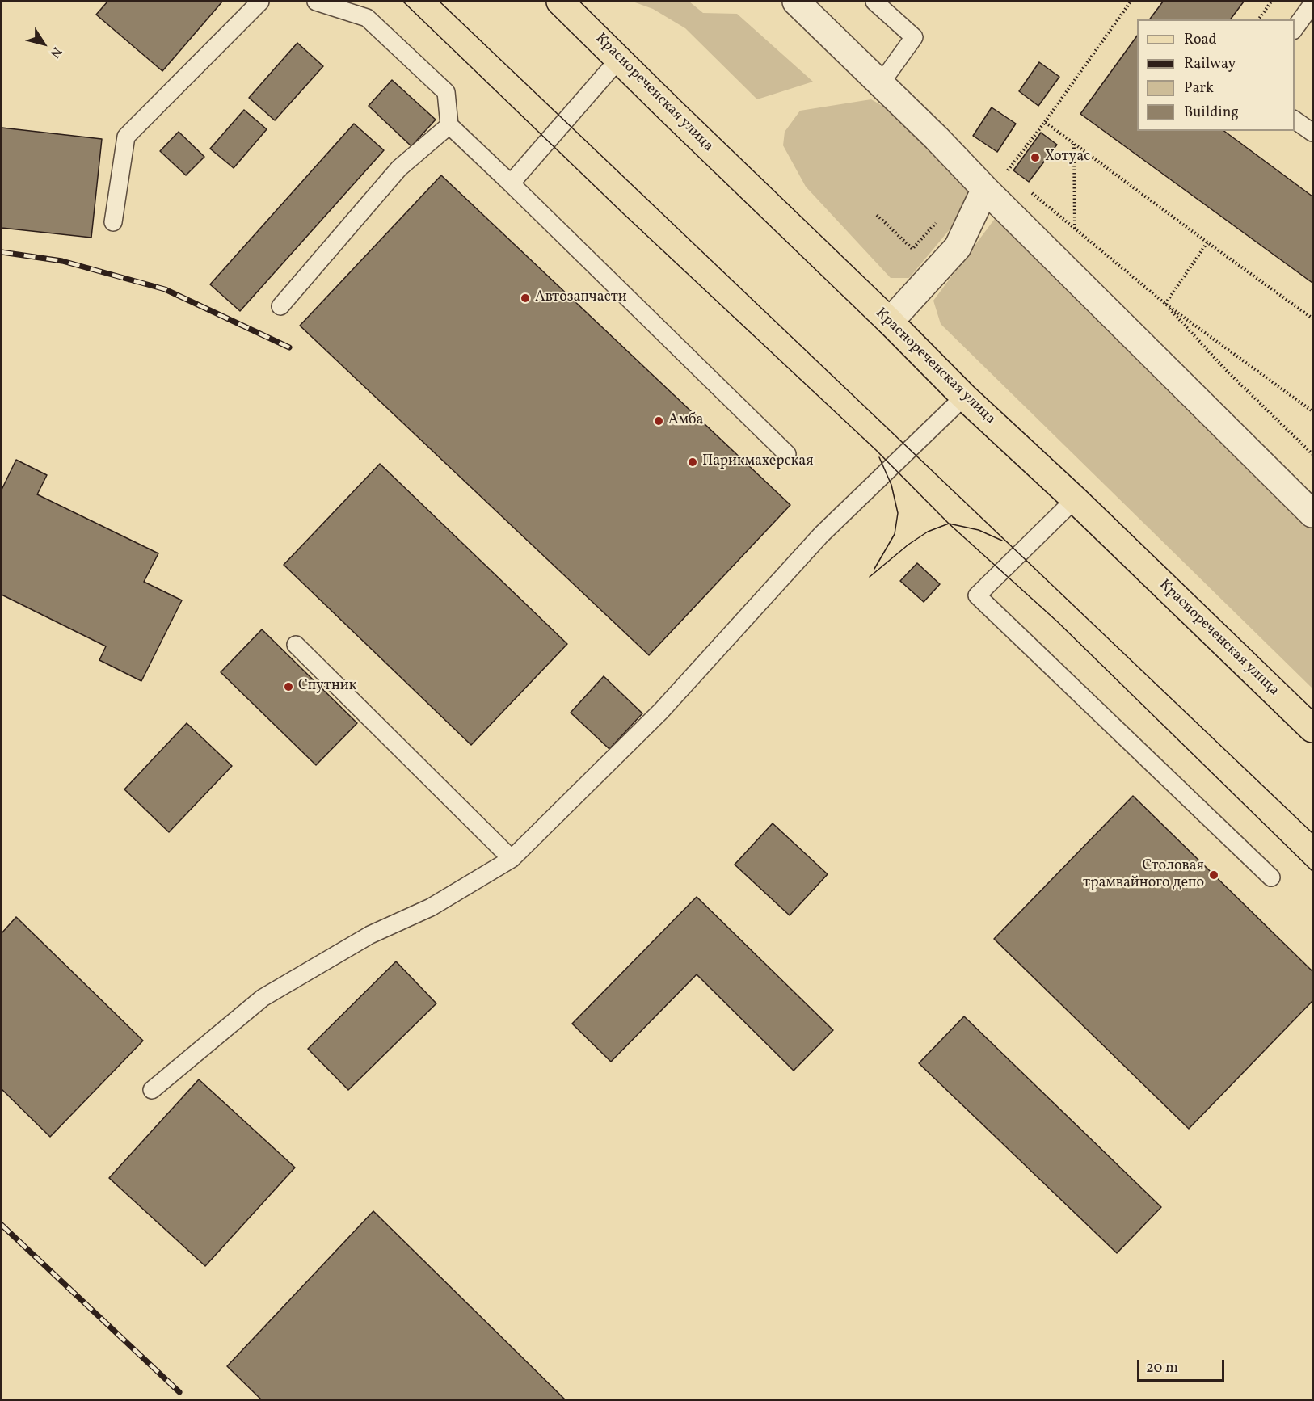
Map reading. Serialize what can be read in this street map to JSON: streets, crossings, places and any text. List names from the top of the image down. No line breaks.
{"streets":{"main road":["Краснореченская улица"]},"places":["Хотуас","Автозапчасти","Амба","Парикмахерская","Спутник","Столовая трамвайного депо"],"legend":["Road","Railway","Park","Building"],"scale_bar":"20 m","north":"bottom right"}
